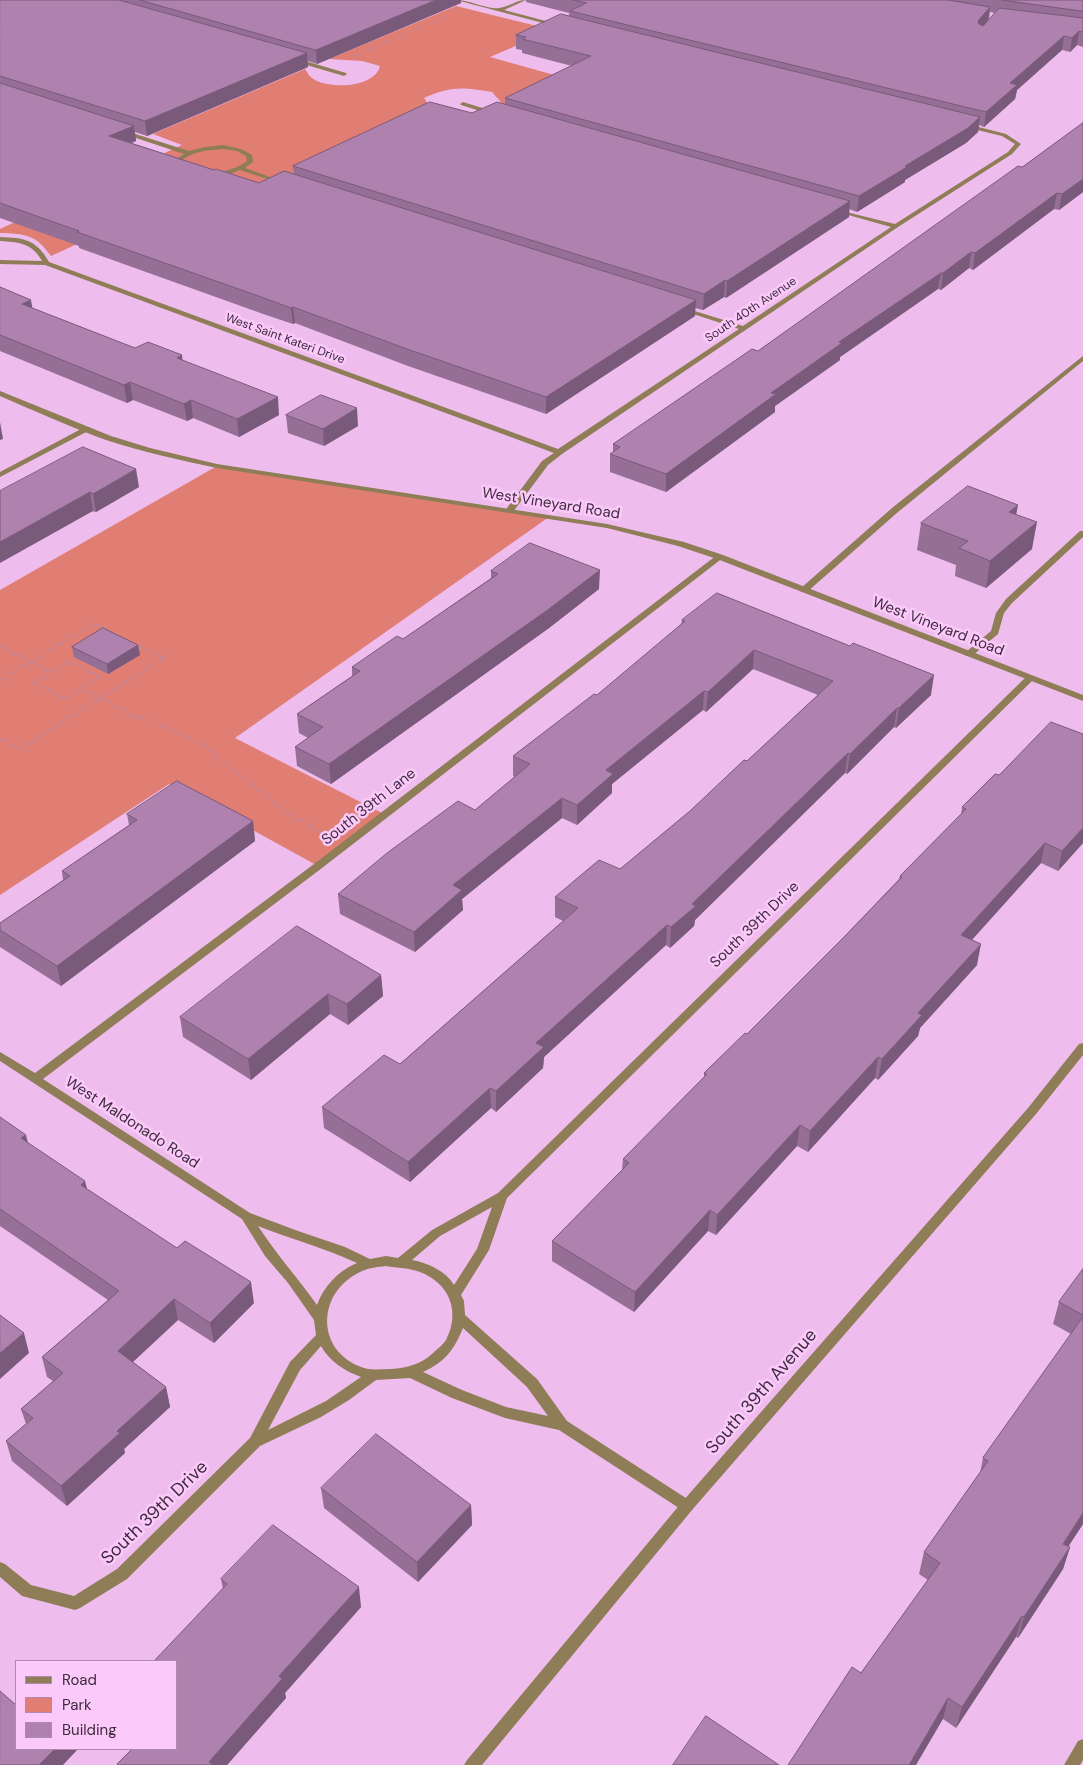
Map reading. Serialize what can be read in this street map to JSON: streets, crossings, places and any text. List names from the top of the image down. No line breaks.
{"streets":{"street":["South 40th Avenue","West Saint Kateri Drive","West Vineyard Road","South 39th Lane","South 39th Drive","West Maldonado Road","South 39th Avenue"]},"crossings":[["South 40th Avenue","West Saint Kateri Drive"],["South 40th Avenue","West Vineyard Road"],["West Vineyard Road","South 39th Lane"],["West Vineyard Road","South 39th Drive"],["South 39th Lane","West Maldonado Road"],["South 39th Drive","West Maldonado Road"]],"legend":["Road","Park","Building"]}
